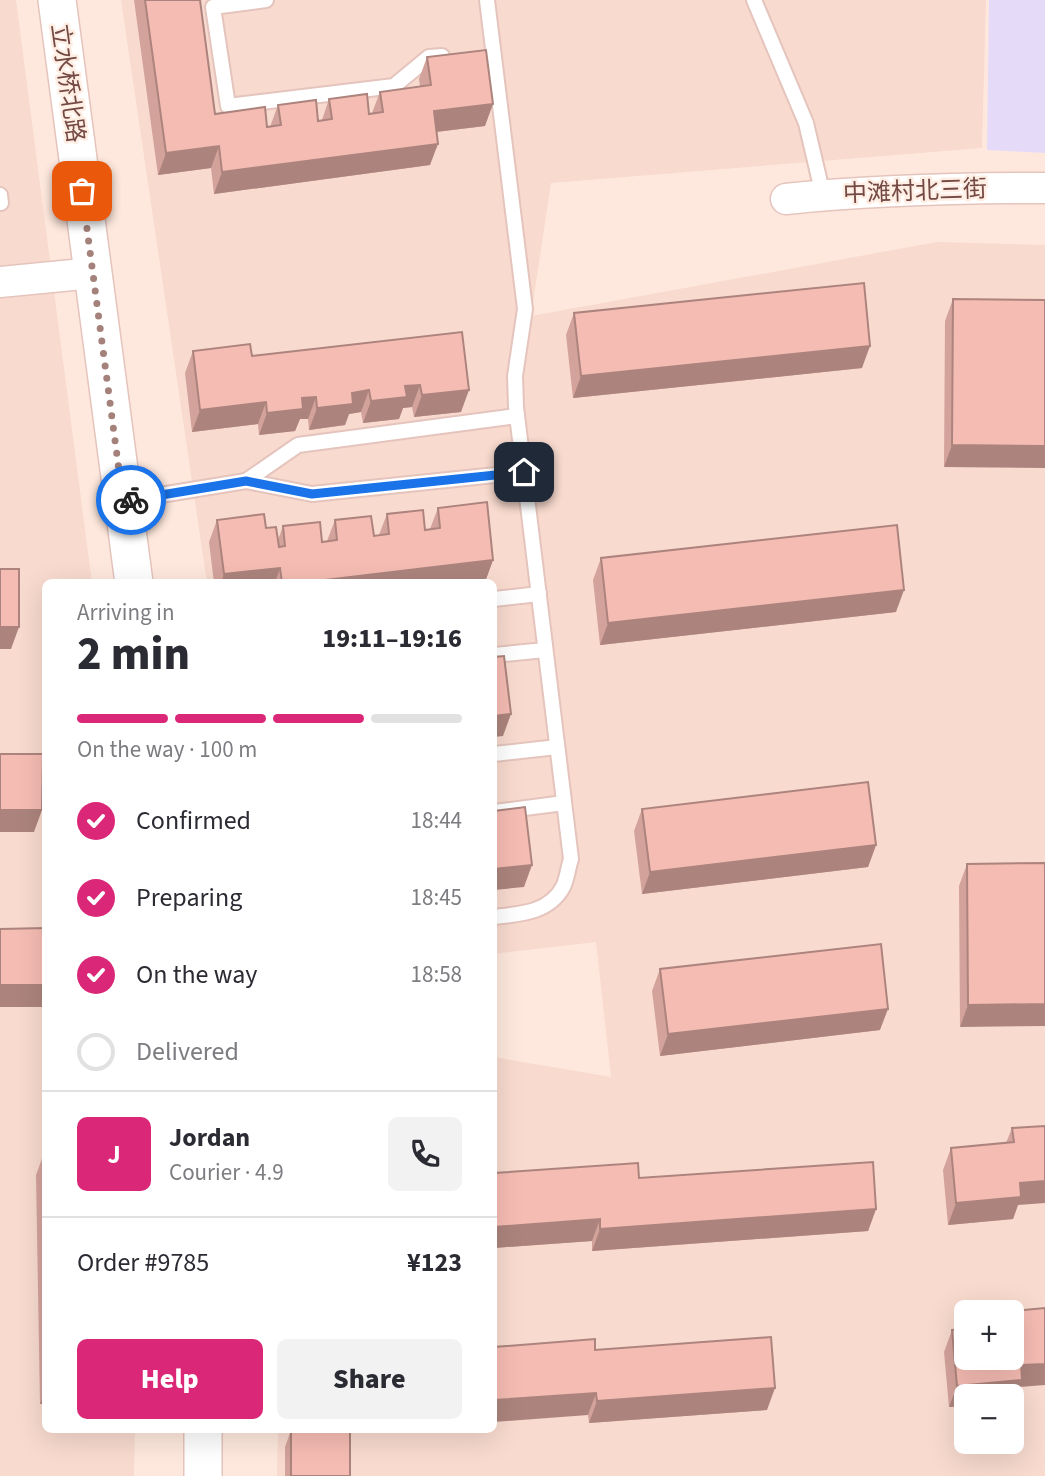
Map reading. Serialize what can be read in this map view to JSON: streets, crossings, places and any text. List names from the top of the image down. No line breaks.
{"streets":{"street":["立水桥北路","中滩村北三街"]},"page":{"heading":["2 min","Arriving in","19:11–19:16"],"panel":["Jordan","Courier · 4.9","Order #9785","¥123"],"bar":"On the way · 100 m","list":[["Confirmed","18:44"],["Preparing","18:45"],["On the way","18:58"],"Delivered"],"round":"J","map_buttons":["+","−"],"buttons":["Help","Share"]}}
